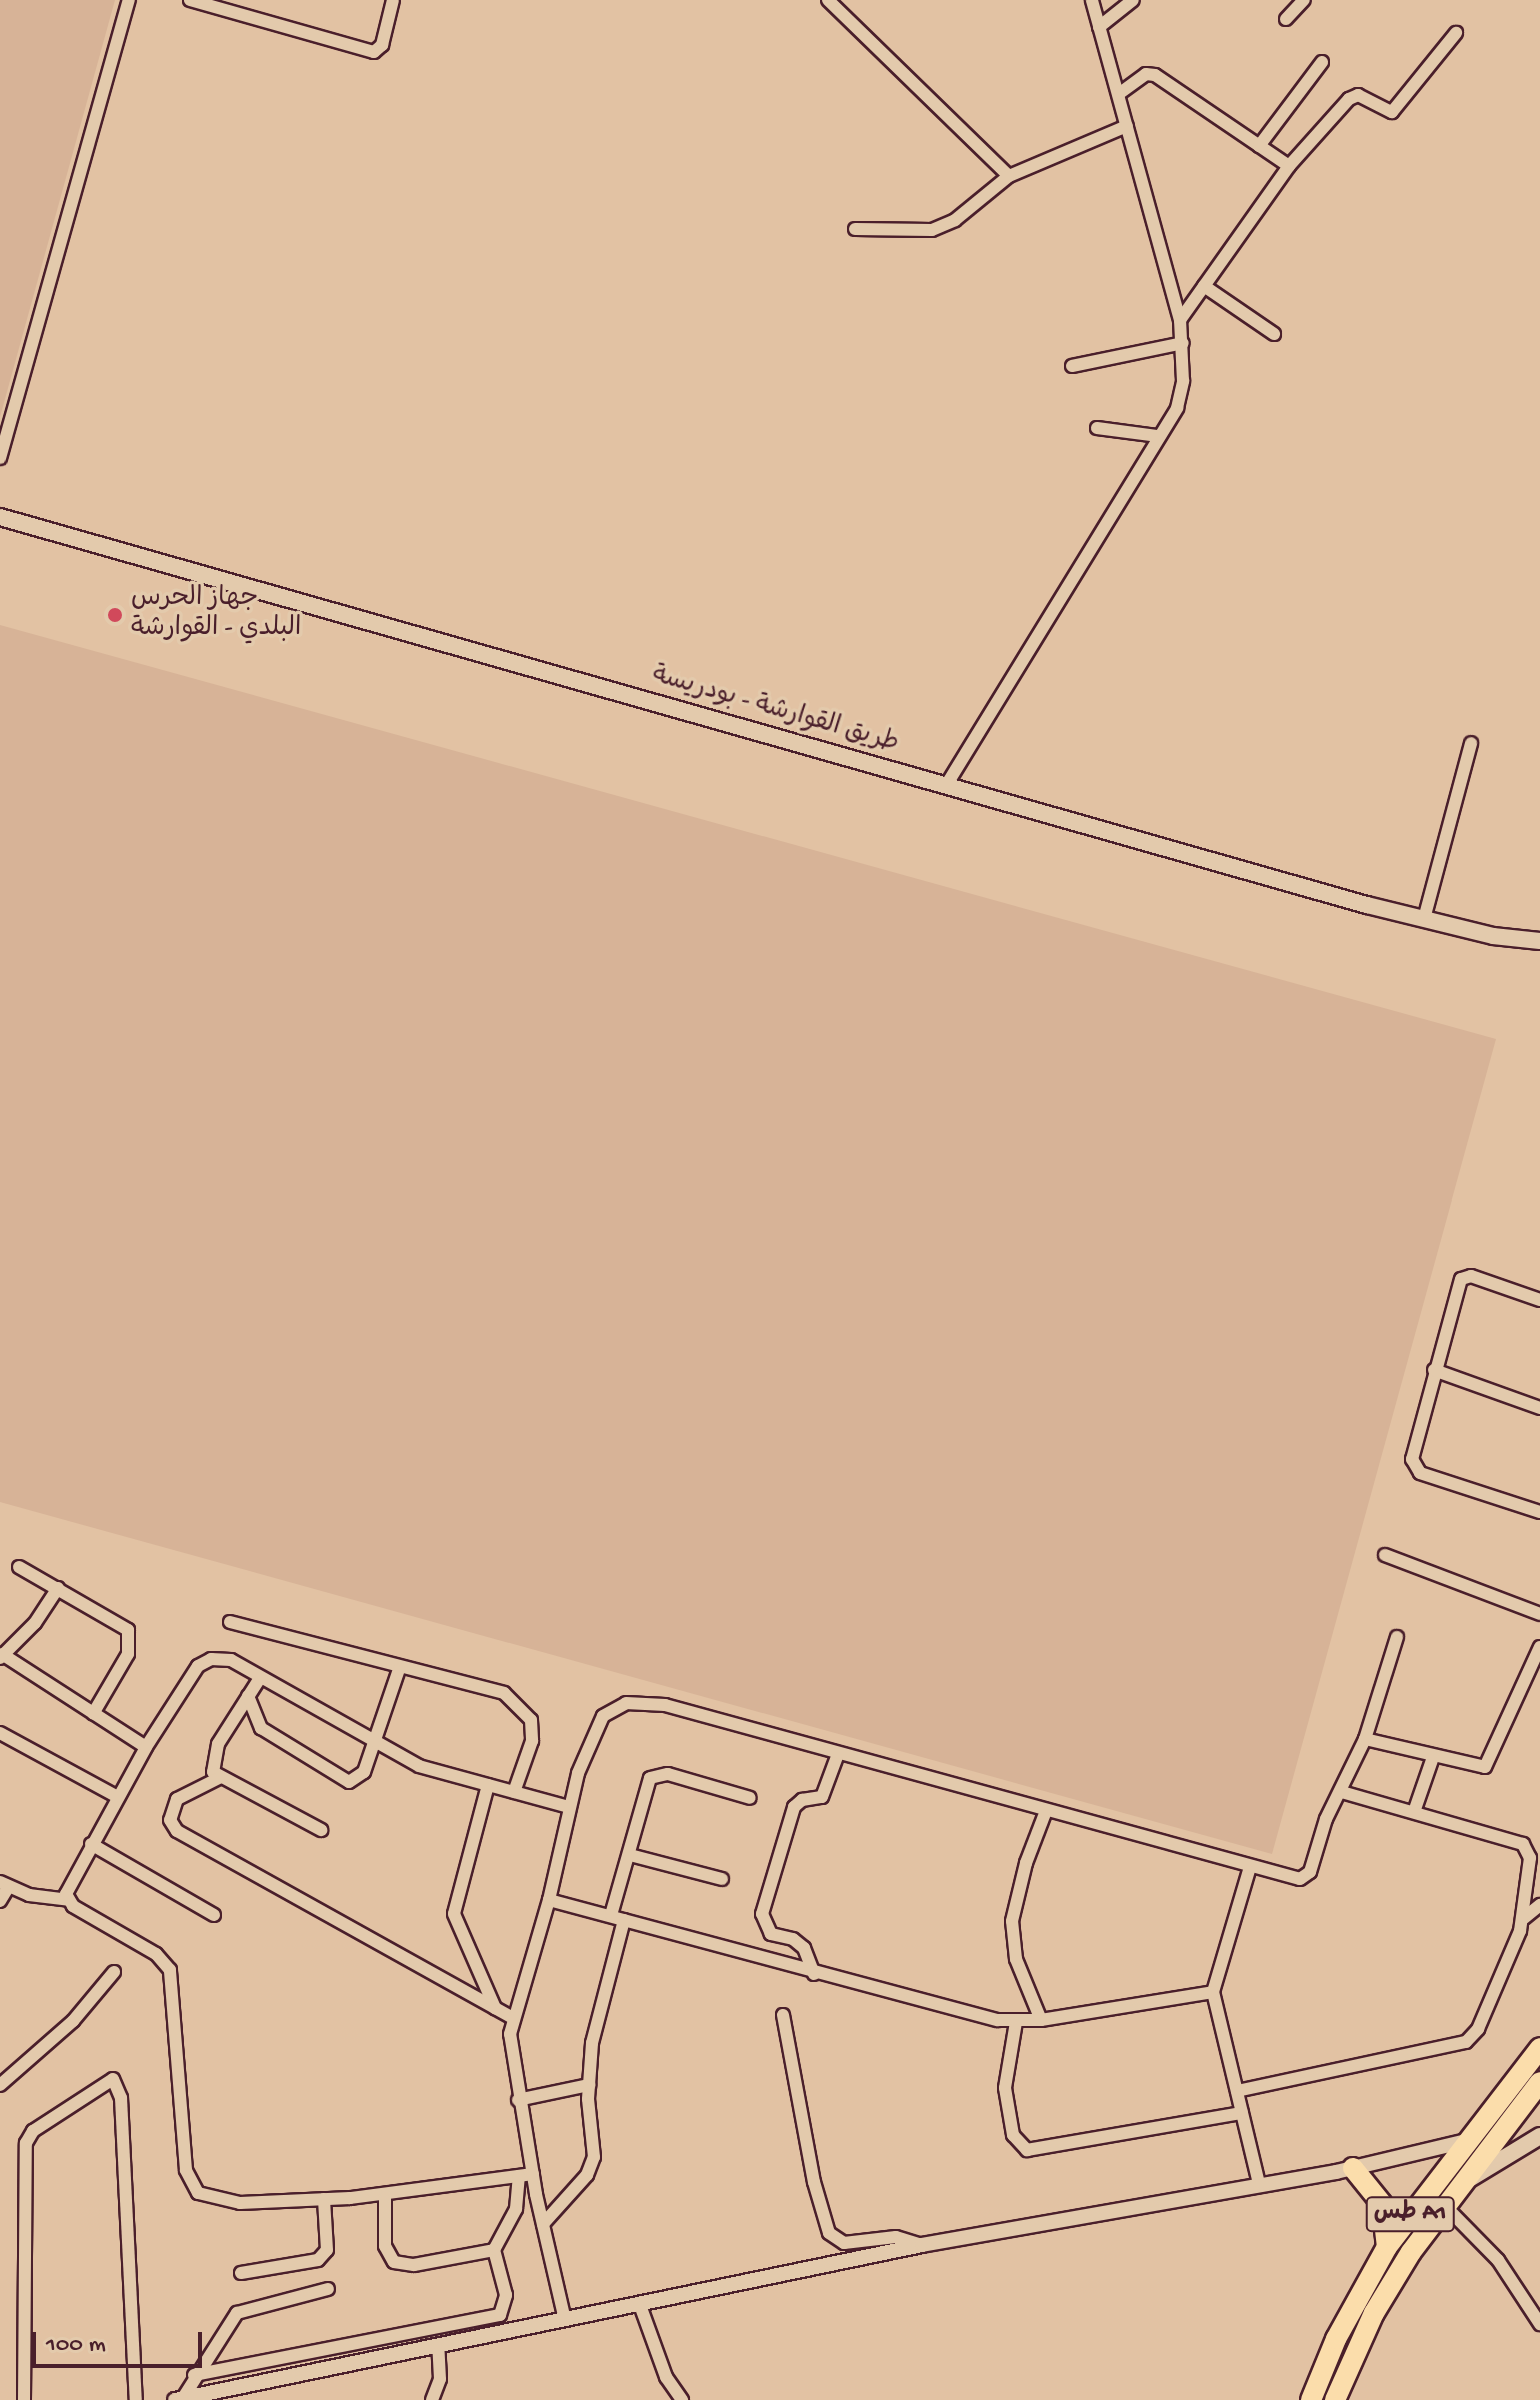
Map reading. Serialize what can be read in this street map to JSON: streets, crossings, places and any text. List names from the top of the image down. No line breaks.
{"streets":{"highway":["طس A1"],"main road":["طريق القوارشة - بودريسة"]},"places":["جهاز الحرس البلدي - القوارشة"],"scale_bar":"100 m"}
